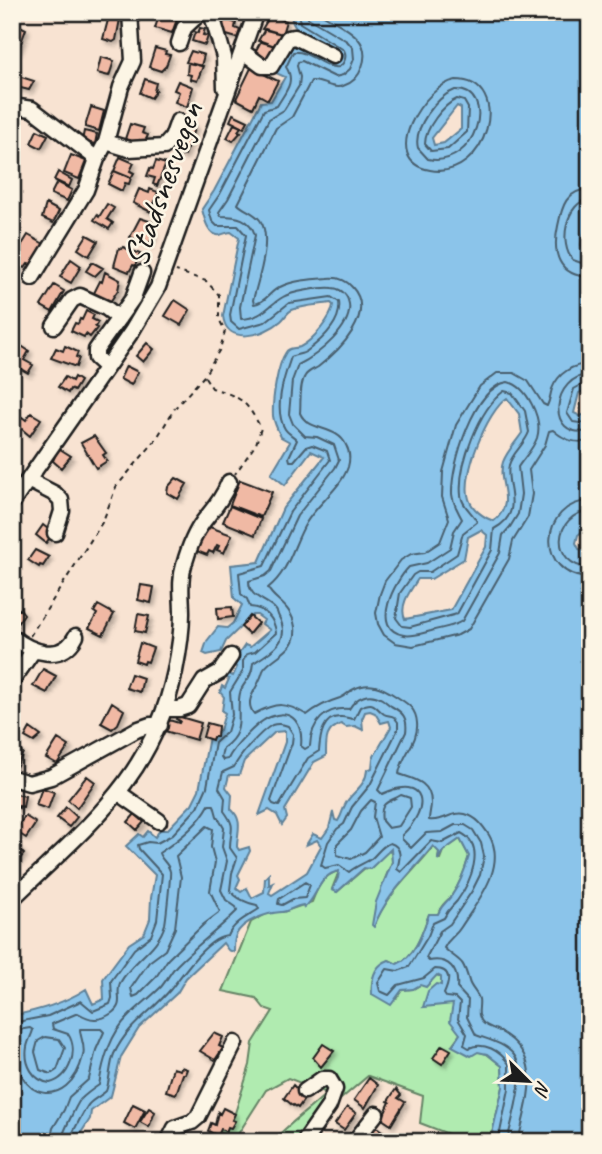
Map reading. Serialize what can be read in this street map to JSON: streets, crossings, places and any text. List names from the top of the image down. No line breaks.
{"streets":{"street":["Stadsnesvegen"]},"north":"bottom right"}
